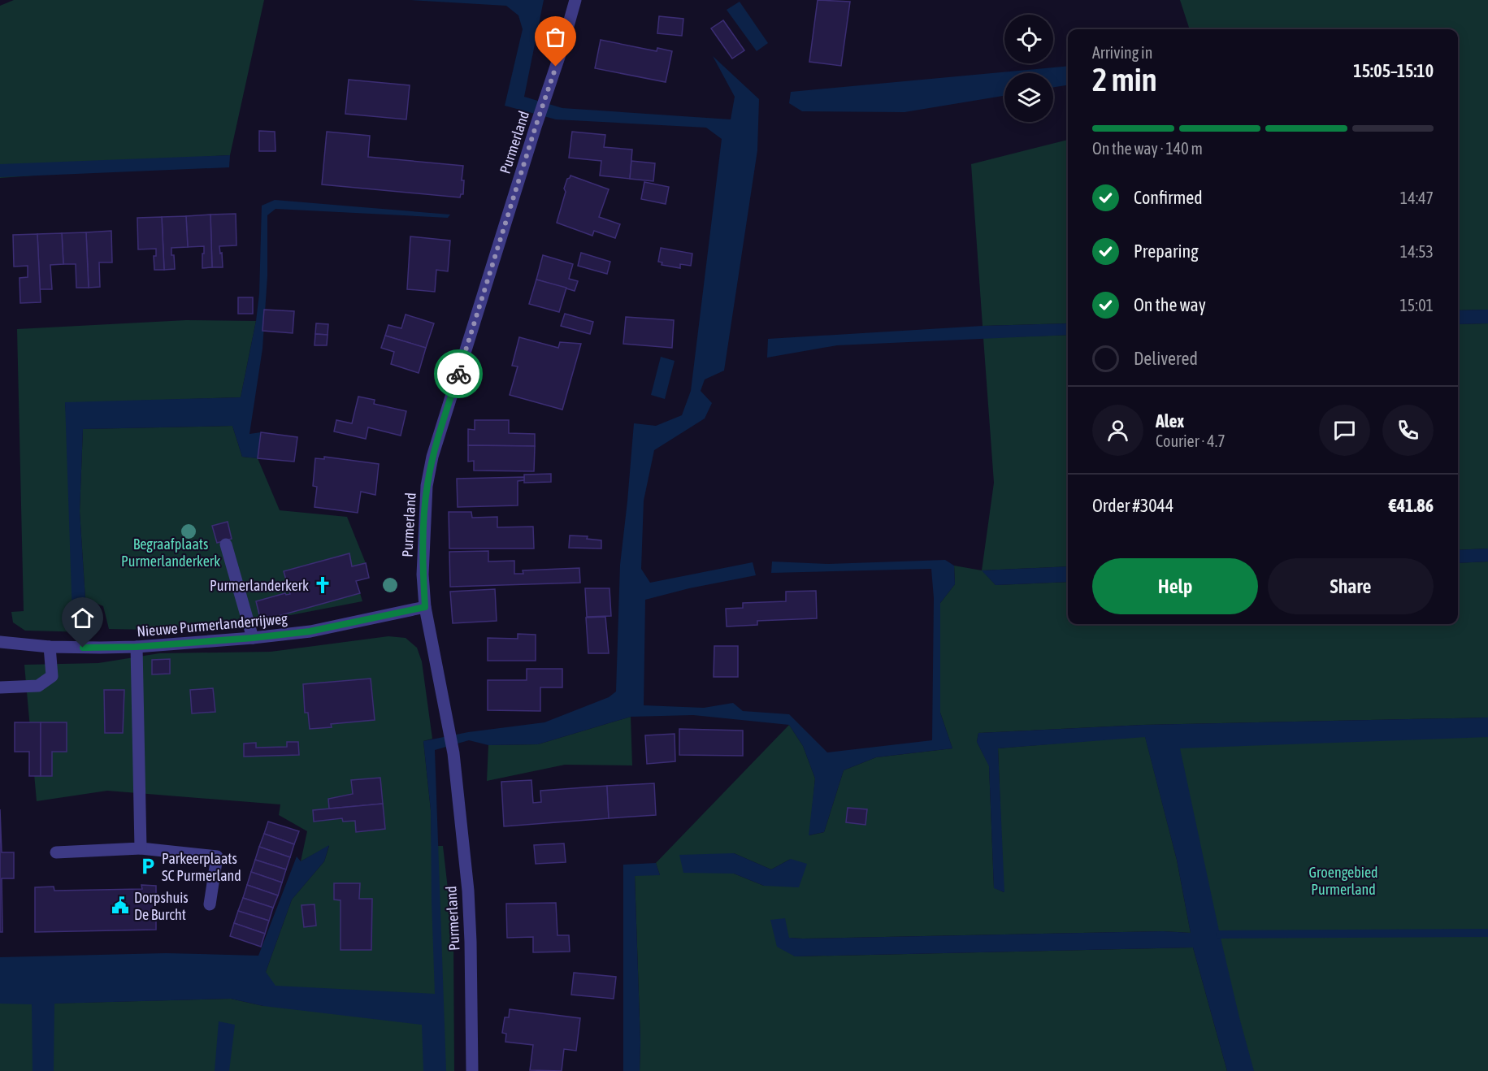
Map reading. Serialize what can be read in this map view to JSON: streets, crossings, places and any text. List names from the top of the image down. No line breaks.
{"streets":{"street":["Purmerland","Nieuwe Purmerlanderrijweg"]},"crossings":[["Purmerland","Nieuwe Purmerlanderrijweg"]],"parks":["Begraafplaats Purmerlanderkerk","Groengebied Purmerland"],"places":{"church":["Purmerlanderkerk"],"parking":["Parkeerplaats SC Purmerland"],"public building":["Dorpshuis De Burcht"]},"page":{"heading":["2 min","Arriving in","15:05–15:10"],"panel":["Alex","Courier · 4.7","Order #3044","€41.86"],"bar":"On the way · 140 m","list":[["Confirmed","14:47"],["Preparing","14:53"],["On the way","15:01"],"Delivered"],"buttons":["Help","Share"]}}
